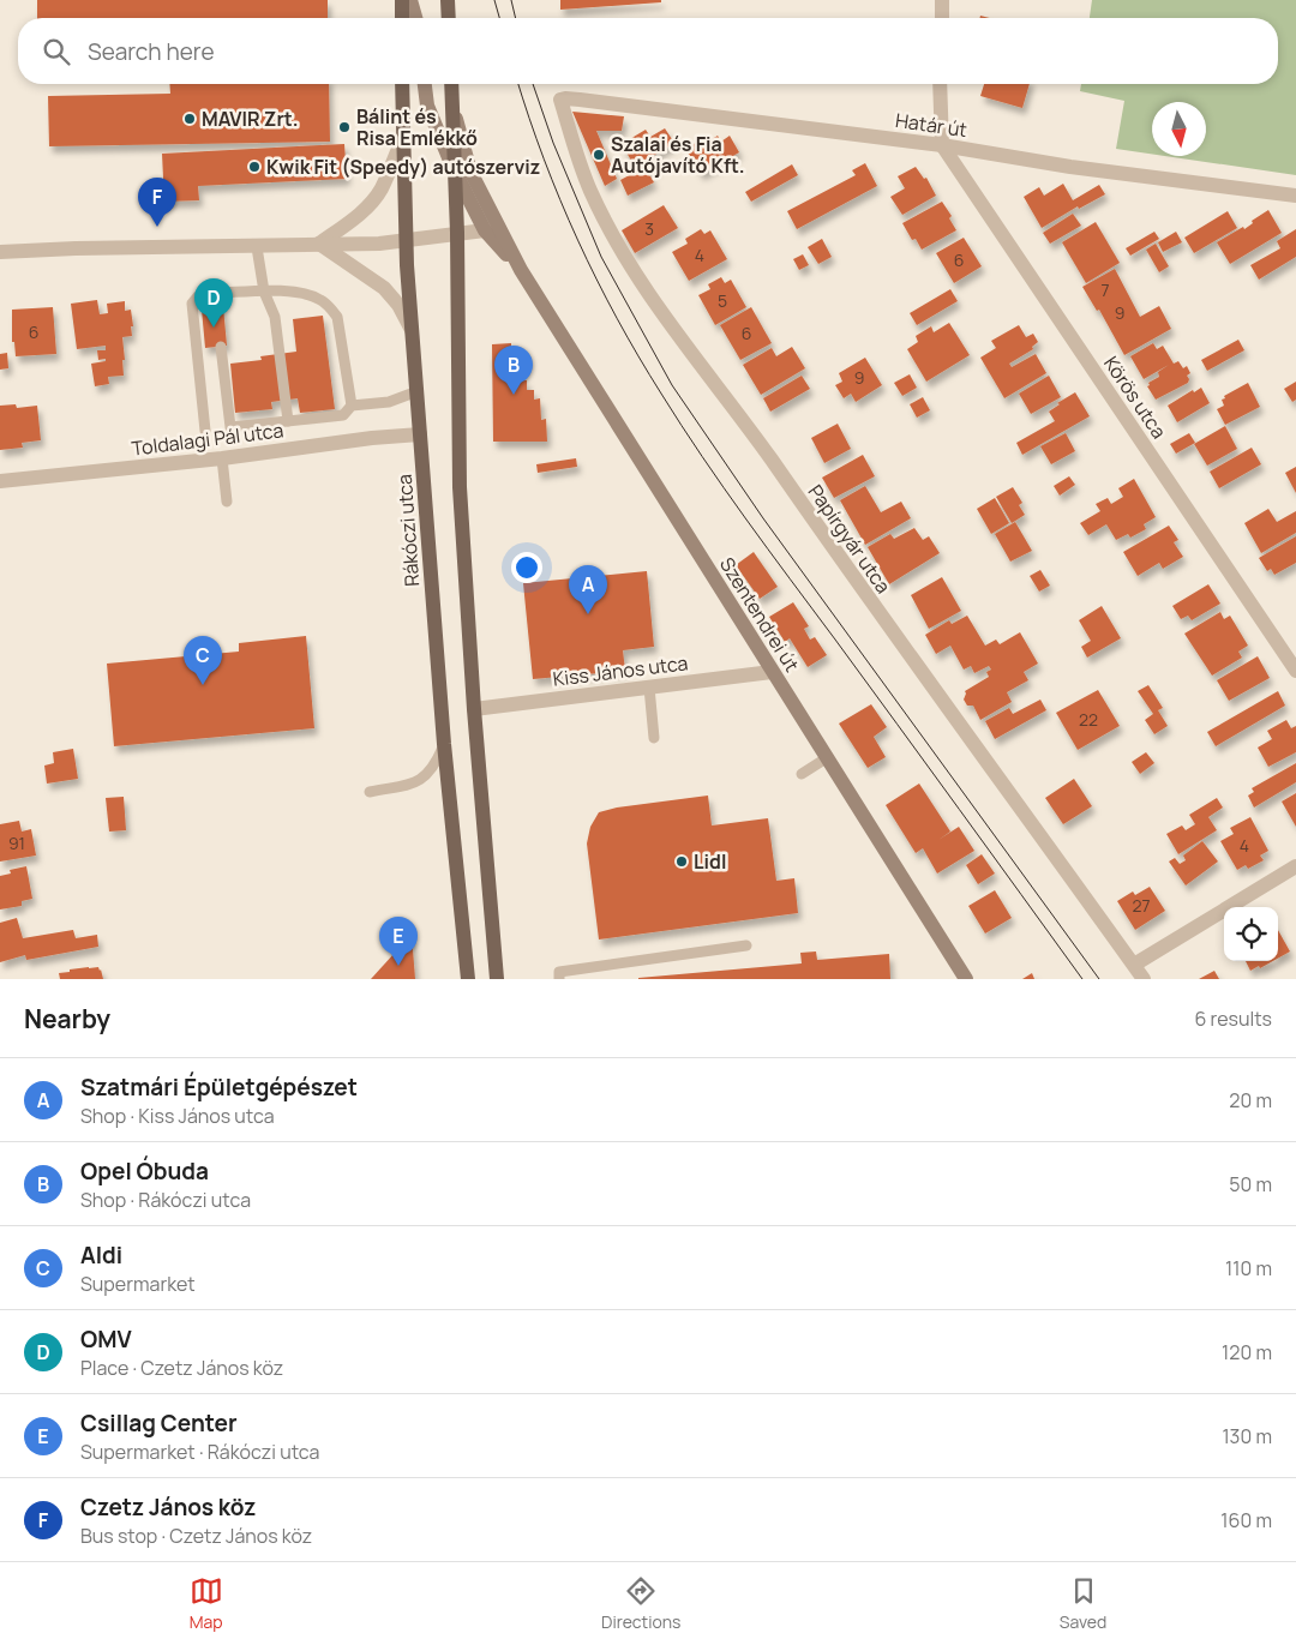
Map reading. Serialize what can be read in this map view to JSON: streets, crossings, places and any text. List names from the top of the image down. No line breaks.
{"streets":{"main road":["Rákóczi utca","Szentendrei út"],"street":["Határ út","Körös utca","Toldalagi Pál utca","Papírgyár utca","Kiss János utca"]},"crossings":[["Határ út","Körös utca"],["Határ út","Papírgyár utca"],["Toldalagi Pál utca","Rákóczi utca"],["Szentendrei út","Kiss János utca"]],"places":["MAVIR Zrt.","Bálint és Risa Emlékkő","Szalai és Fia Autójavító Kft.","Kwik Fit (Speedy) autószerviz","Lidl"],"house_numbers":["3","4","6","7","5","9","6","6","9","22","91","4","27"],"north":"bottom","page":{"search":"Search here","pins":["F","D","B","A","C","E"],"heading":["Nearby","6 results"],"list":[{"mark":"A","name":"Szatmári Épületgépészet","note":"Shop · Kiss János utca","value":"20 m"},{"mark":"B","name":"Opel Óbuda","note":"Shop · Rákóczi utca","value":"50 m"},{"mark":"C","name":"Aldi","note":"Supermarket","value":"110 m"},{"mark":"D","name":"OMV","note":"Place · Czetz János köz","value":"120 m"},{"mark":"E","name":"Csillag Center","note":"Supermarket · Rákóczi utca","value":"130 m"},{"mark":"F","name":"Czetz János köz","note":"Bus stop · Czetz János köz","value":"160 m"}],"nav":["Map","Directions","Saved"]}}
